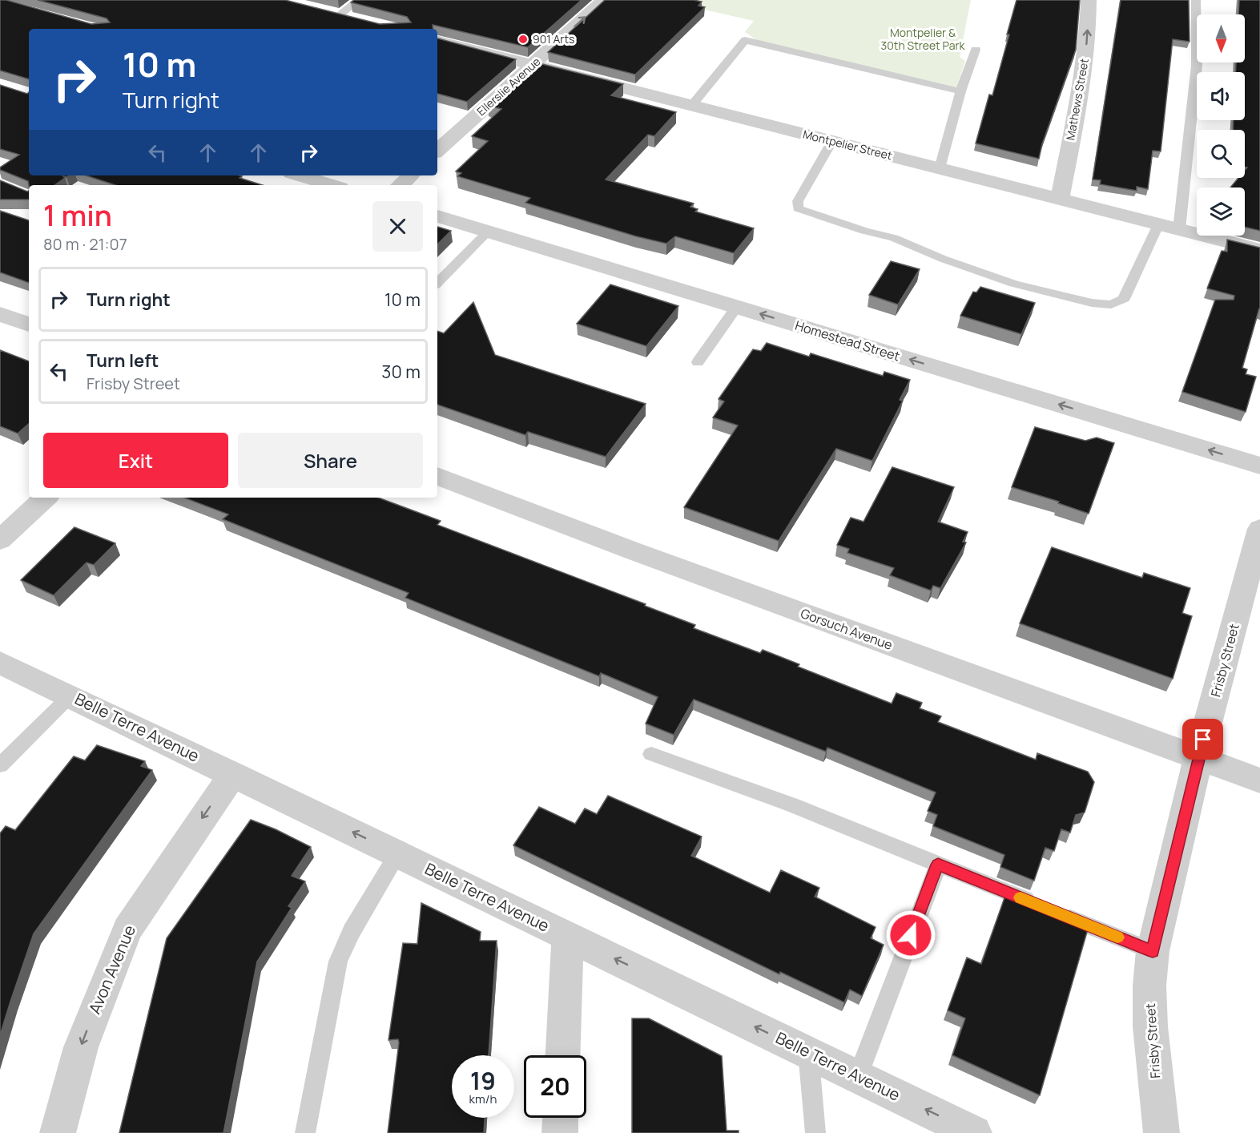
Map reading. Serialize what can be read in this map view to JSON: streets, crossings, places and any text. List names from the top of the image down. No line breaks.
{"streets":{"street":["Ellerslie Avenue","Mathews Street","Montpelier Street","Homestead Street","Gorsuch Avenue","Frisby Street","Belle Terre Avenue","Avon Avenue"]},"crossings":[["Ellerslie Avenue","Montpelier Street"],["Mathews Street","Montpelier Street"],["Gorsuch Avenue","Frisby Street"],["Belle Terre Avenue","Avon Avenue"]],"one_way":["Ellerslie Avenue","Mathews Street","Homestead Street","Belle Terre Avenue","Avon Avenue"],"parks":["Montpelier & 30th Street Park"],"places":["901 Arts"],"north":"bottom","page":{"turn":["10 m","Turn right"],"heading":["1 min","80 m · 21:07"],"list":[{"name":"Turn right","value":"10 m"},{"name":"Turn left","note":"Frisby Street","value":"30 m"}],"buttons":["Exit","Share"],"speed":"19 km/h","limit":"20"}}
